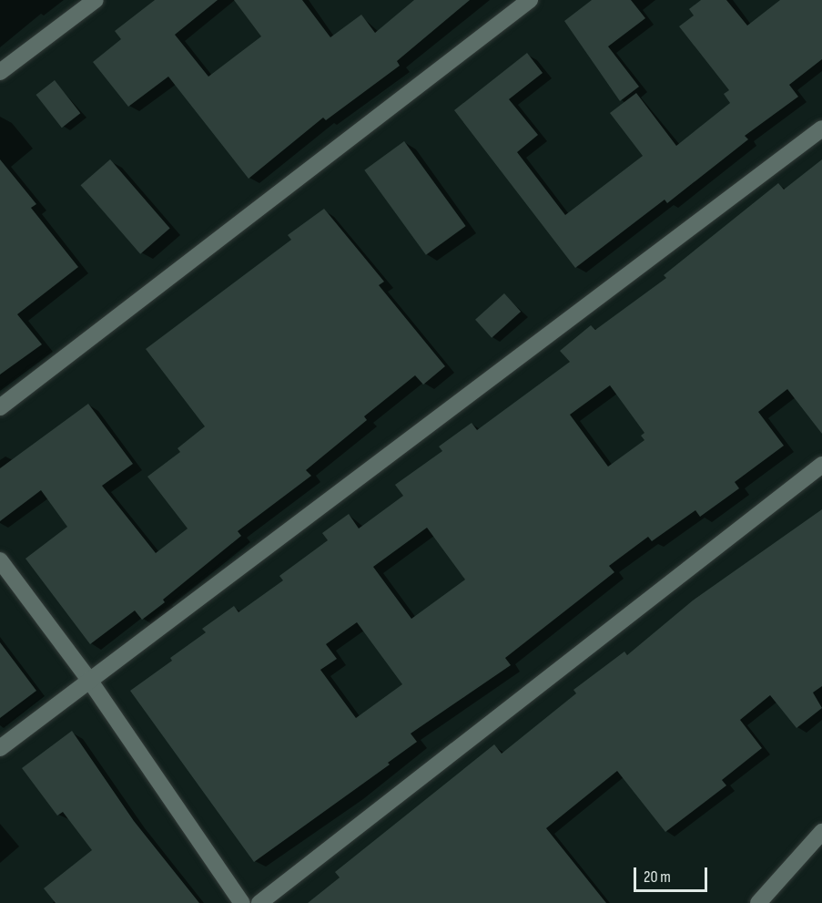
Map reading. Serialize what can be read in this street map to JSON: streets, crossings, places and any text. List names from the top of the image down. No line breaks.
{"scale_bar":"20 m"}
